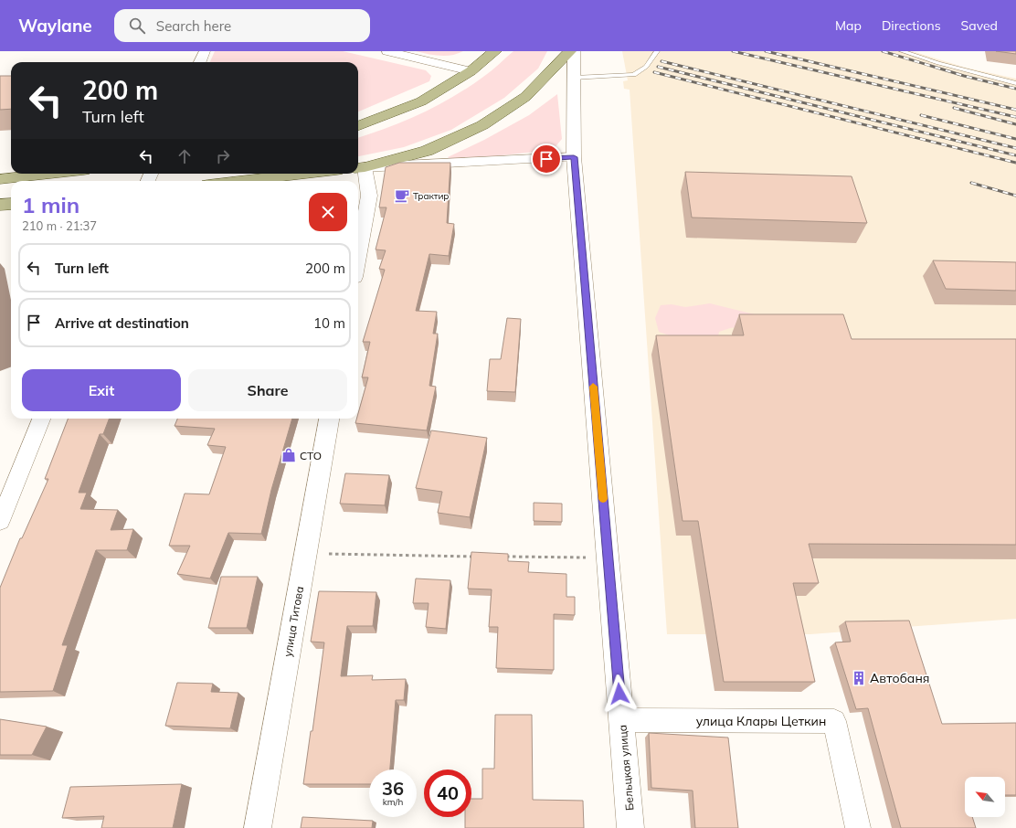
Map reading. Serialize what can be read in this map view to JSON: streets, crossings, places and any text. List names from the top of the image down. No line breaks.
{"streets":{"street":["улица Титова","улица Клары Цеткин","Бельцкая улица"]},"crossings":[["улица Клары Цеткин","Бельцкая улица"]],"places":{"cafe":["Трактир"],"shop":["СТО"],"building":["Автобаня"]},"north":"top left","page":{"header":"Waylane","search":"Search here","nav":["Map","Directions","Saved"],"turn":["200 m","Turn left"],"heading":["1 min","210 m · 21:37"],"list":[{"name":"Turn left","value":"200 m"},{"name":"Arrive at destination","value":"10 m"}],"buttons":["Exit","Share"],"speed":"36 km/h","limit":"40"}}
